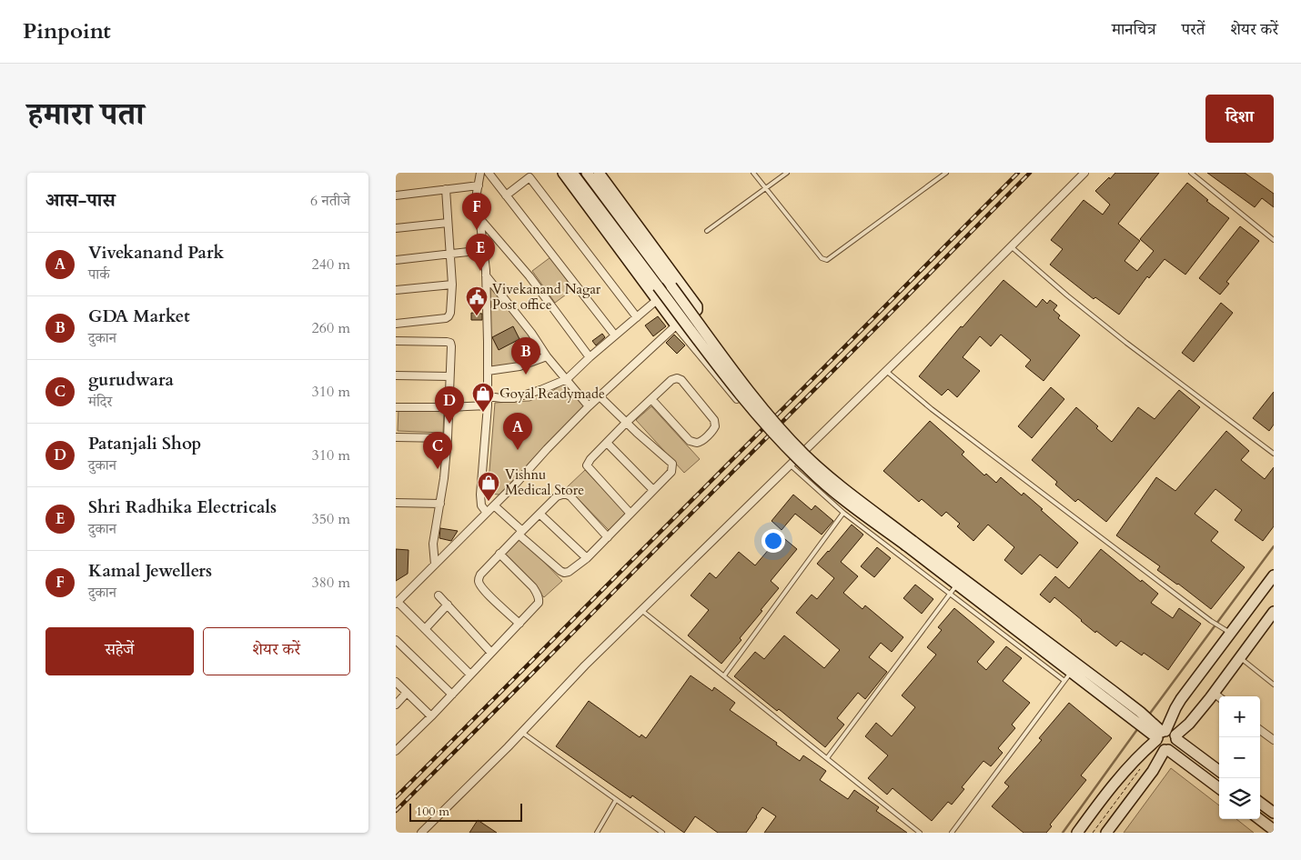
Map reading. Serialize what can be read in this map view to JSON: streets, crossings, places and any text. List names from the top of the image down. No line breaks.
{"places":{"public building":["Vivekanand Nagar Post office"],"shop":["Goyal Readymade","Vishnu Medical Store"]},"scale_bar":"100 m","page":{"header":"Pinpoint","nav":["मानचित्र","परतें","शेयर करें"],"title":"हमारा पता","buttons":["दिशा",["सहेजें","शेयर करें"]],"heading":["आस-पास","6 नतीजे"],"pins":["F","E","B","D","A","C"],"list":[{"mark":"A","name":"Vivekanand Park","note":"पार्क","value":"240 m"},{"mark":"B","name":"GDA Market","note":"दुकान","value":"260 m"},{"mark":"C","name":"gurudwara","note":"मंदिर","value":"310 m"},{"mark":"D","name":"Patanjali Shop","note":"दुकान","value":"310 m"},{"mark":"E","name":"Shri Radhika Electricals","note":"दुकान","value":"350 m"},{"mark":"F","name":"Kamal Jewellers","note":"दुकान","value":"380 m"}],"map_buttons":["+","−"],"scale":"100 m"}}
